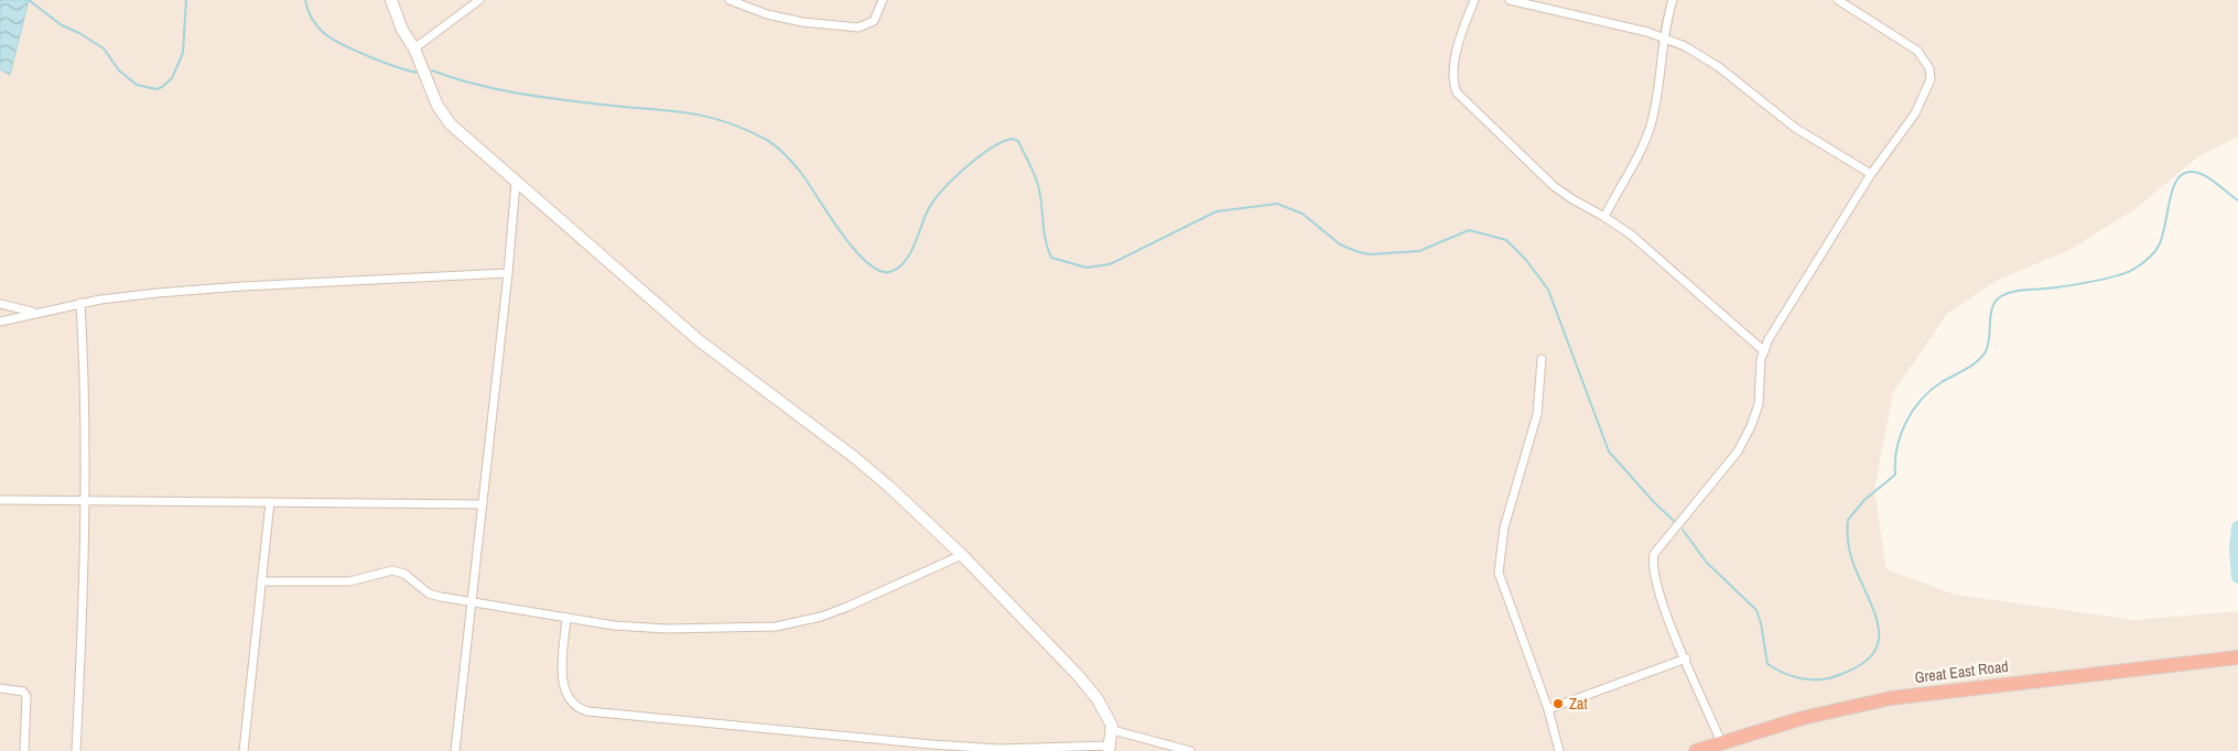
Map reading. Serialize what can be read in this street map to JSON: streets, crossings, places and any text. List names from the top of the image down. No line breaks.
{"streets":{"highway":["Great East Road"]},"places":["Zat"]}
